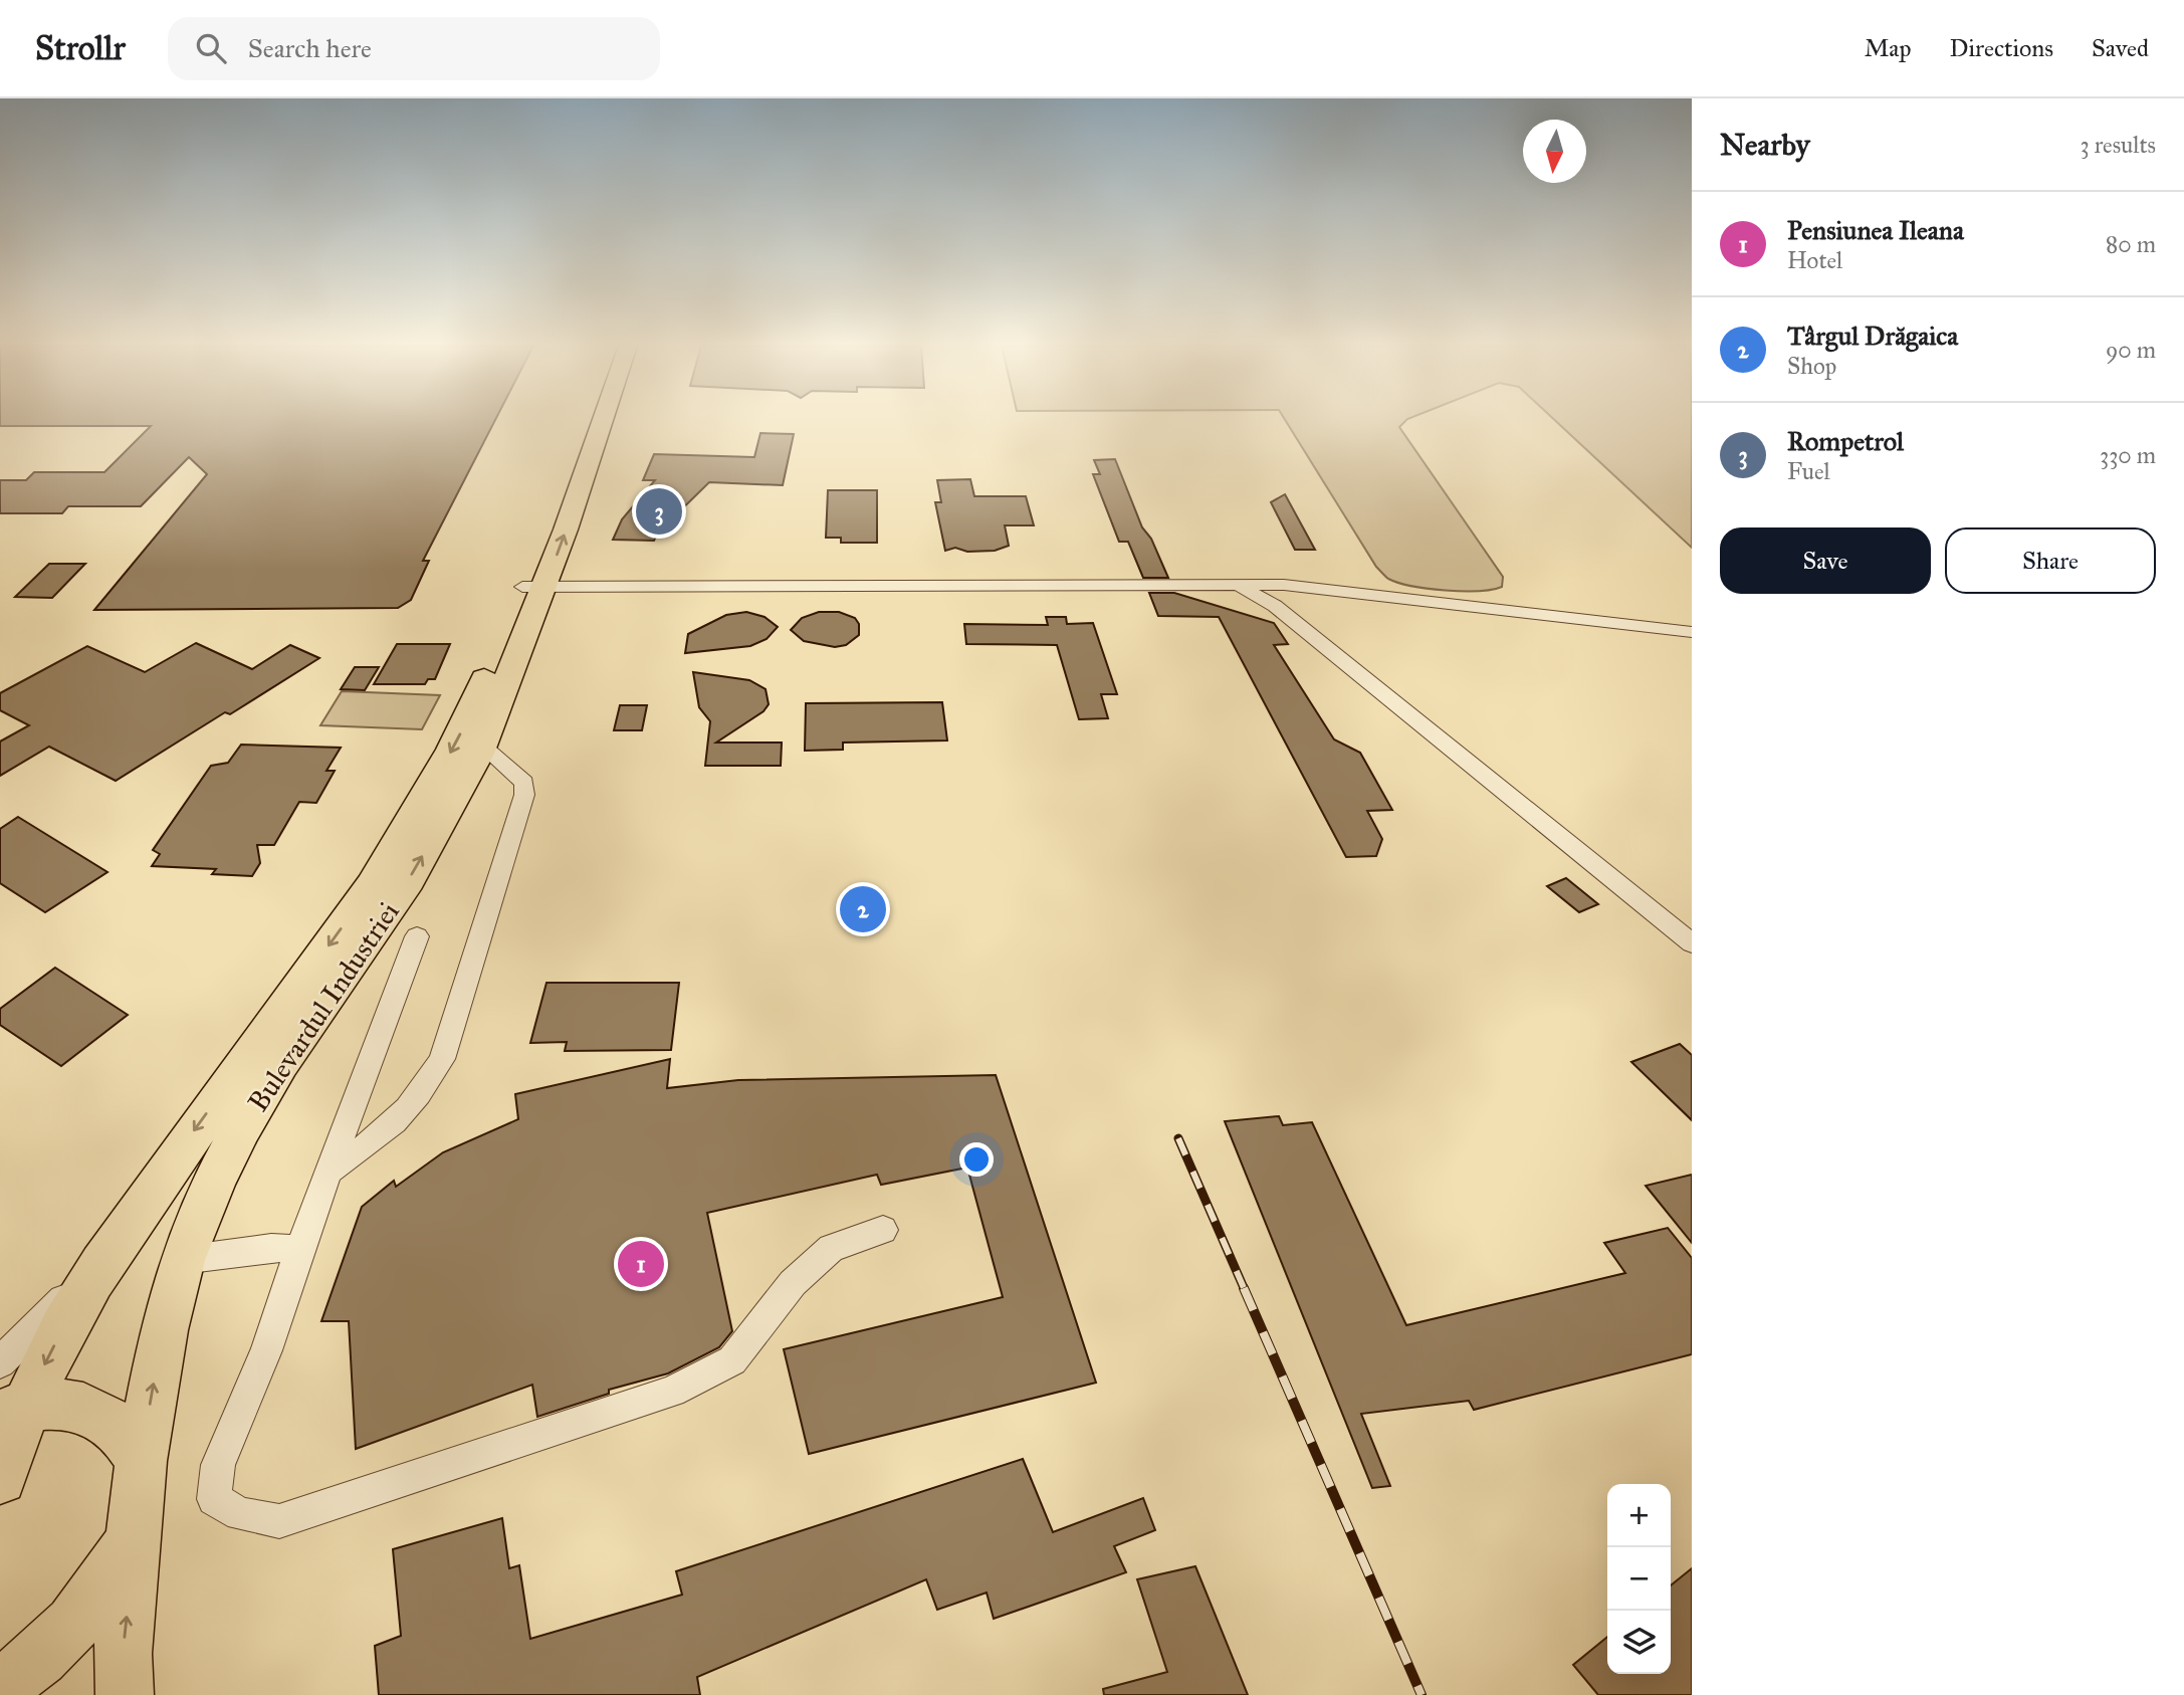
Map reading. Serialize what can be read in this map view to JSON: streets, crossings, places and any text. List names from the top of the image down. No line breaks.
{"streets":{"main road":["Bulevardul Industriei"]},"north":"bottom","page":{"header":"Strollr","search":"Search here","nav":["Map","Directions","Saved"],"heading":["Nearby","3 results"],"list":[{"mark":"1","name":"Pensiunea Ileana","note":"Hotel","value":"80 m"},{"mark":"2","name":"Târgul Drăgaica","note":"Shop","value":"90 m"},{"mark":"3","name":"Rompetrol","note":"Fuel","value":"330 m"}],"pins":["3","2","1"],"buttons":["Save","Share"],"map_buttons":["+","−"]}}
